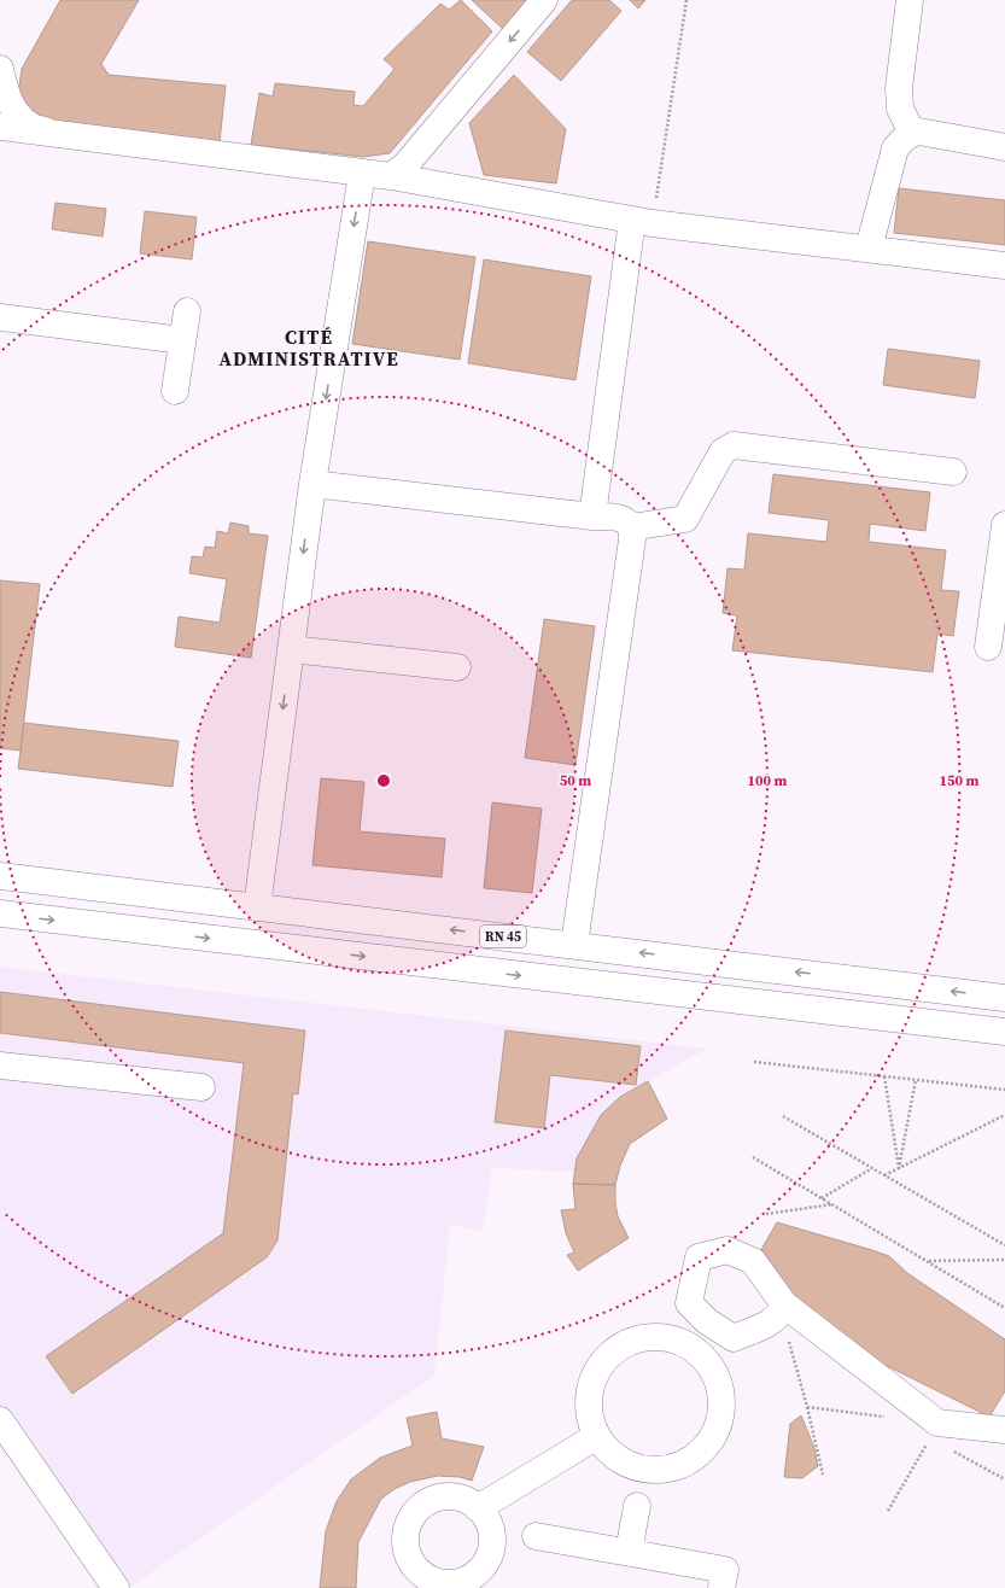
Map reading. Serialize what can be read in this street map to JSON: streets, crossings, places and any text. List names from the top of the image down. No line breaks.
{"streets":{"street":["RN 45"]},"districts":["CITÉ ADMINISTRATIVE"],"rings":["50 m","100 m","150 m"]}
